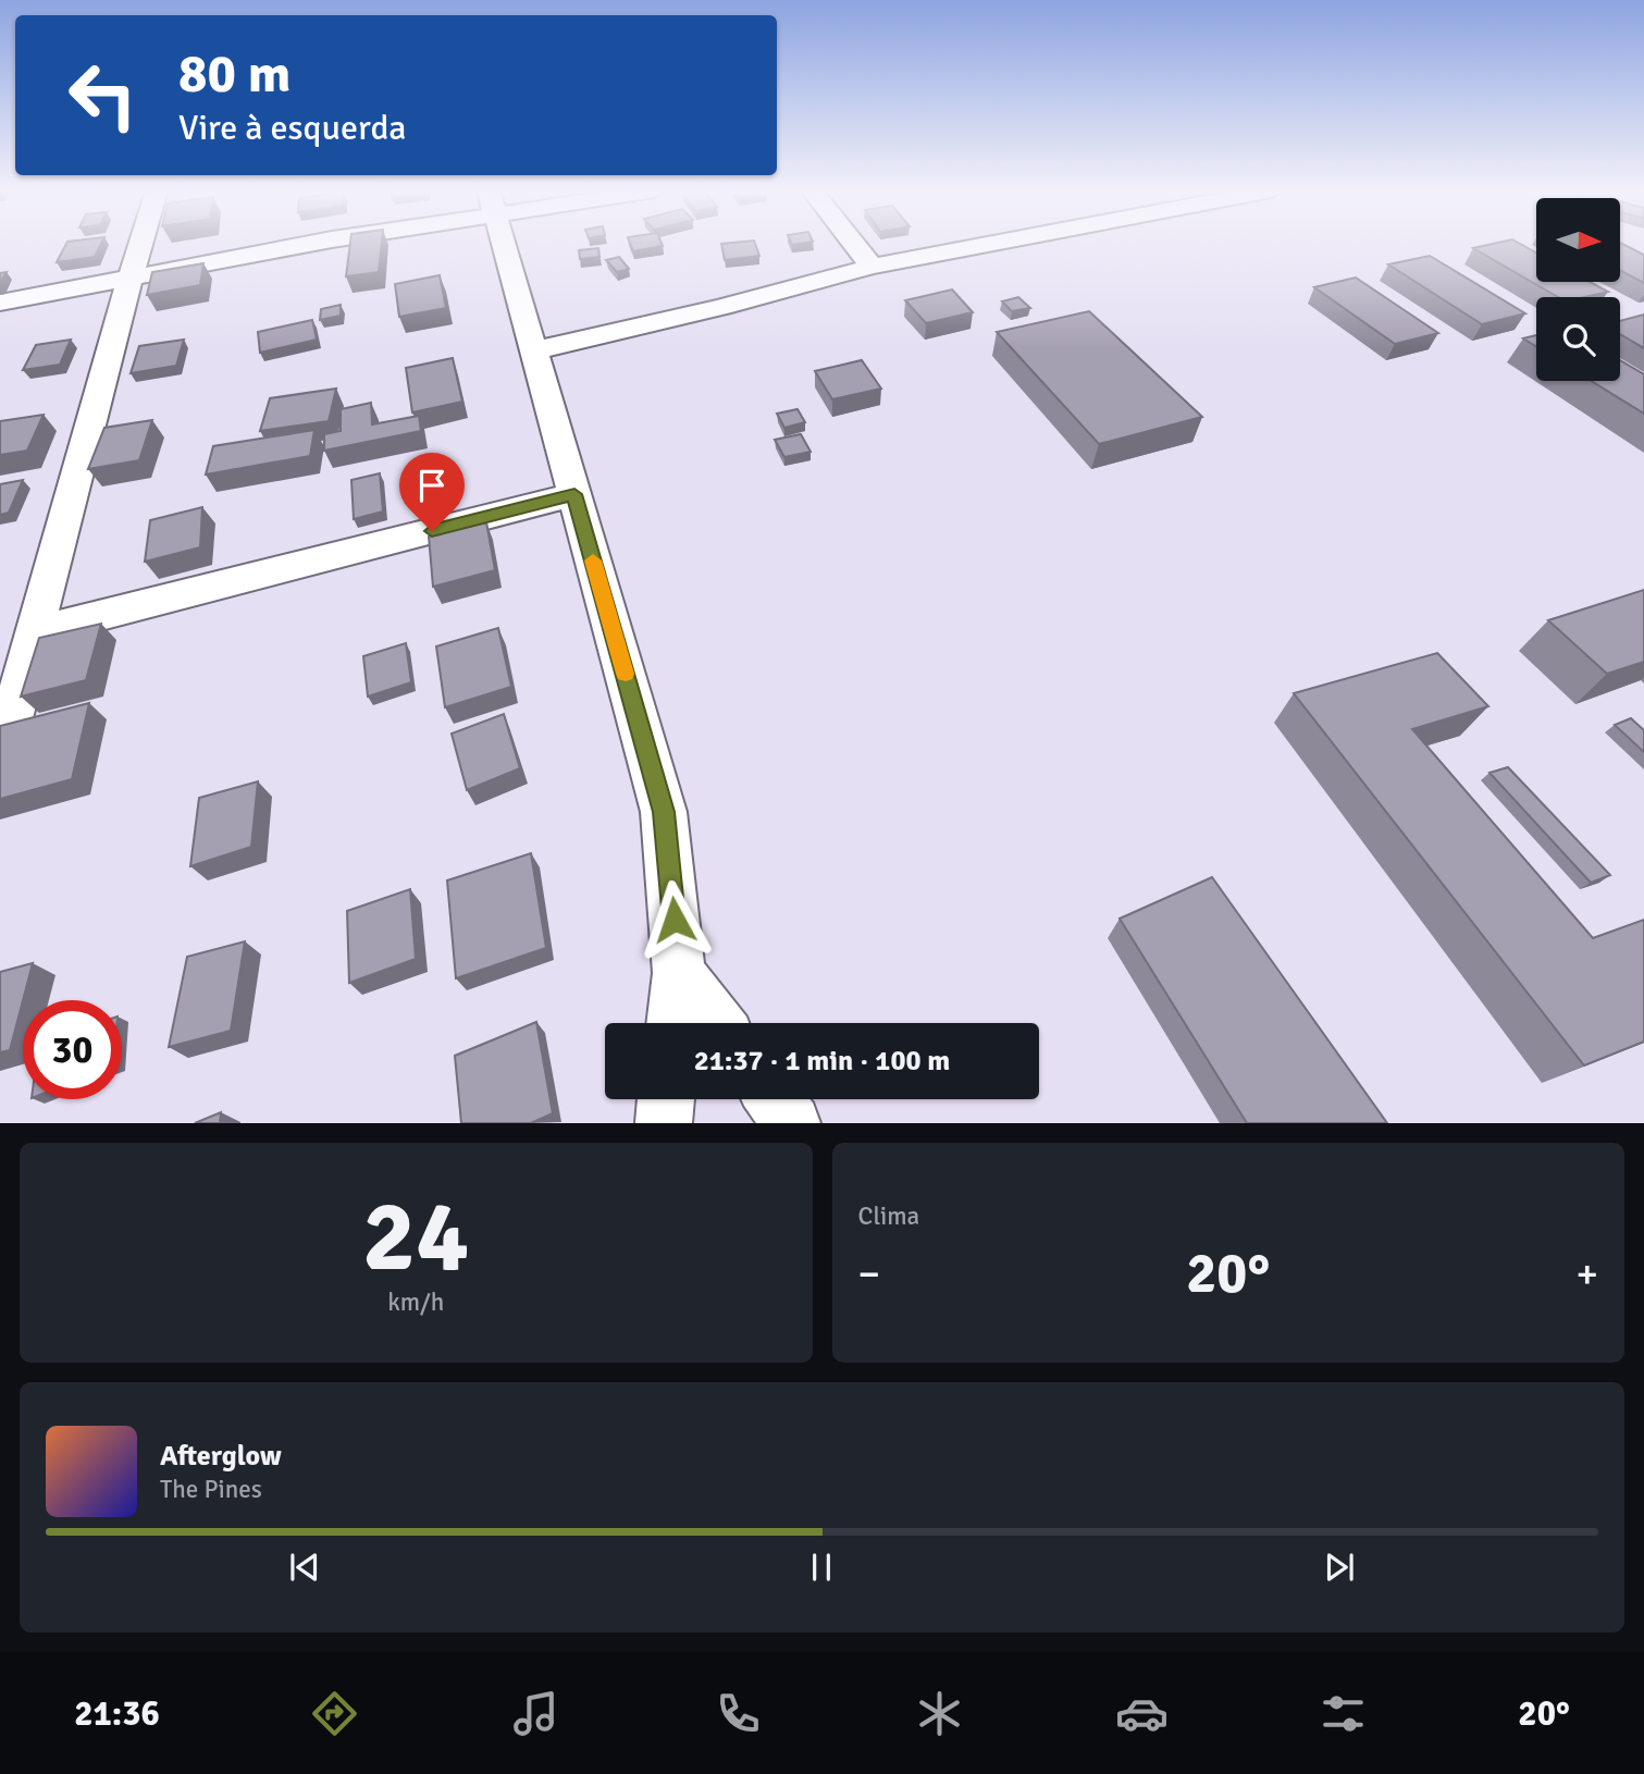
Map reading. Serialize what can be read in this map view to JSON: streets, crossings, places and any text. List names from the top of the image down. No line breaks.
{"north":"right","page":{"turn":["80 m","Vire à esquerda"],"limit":"30","trip":"21:37 · 1 min · 100 m","tile":[["24","km/h"],"Clima"],"heat":["−","20°","+"],"song":["Afterglow","The Pines"],"tabs":["21:36","20°"]}}
